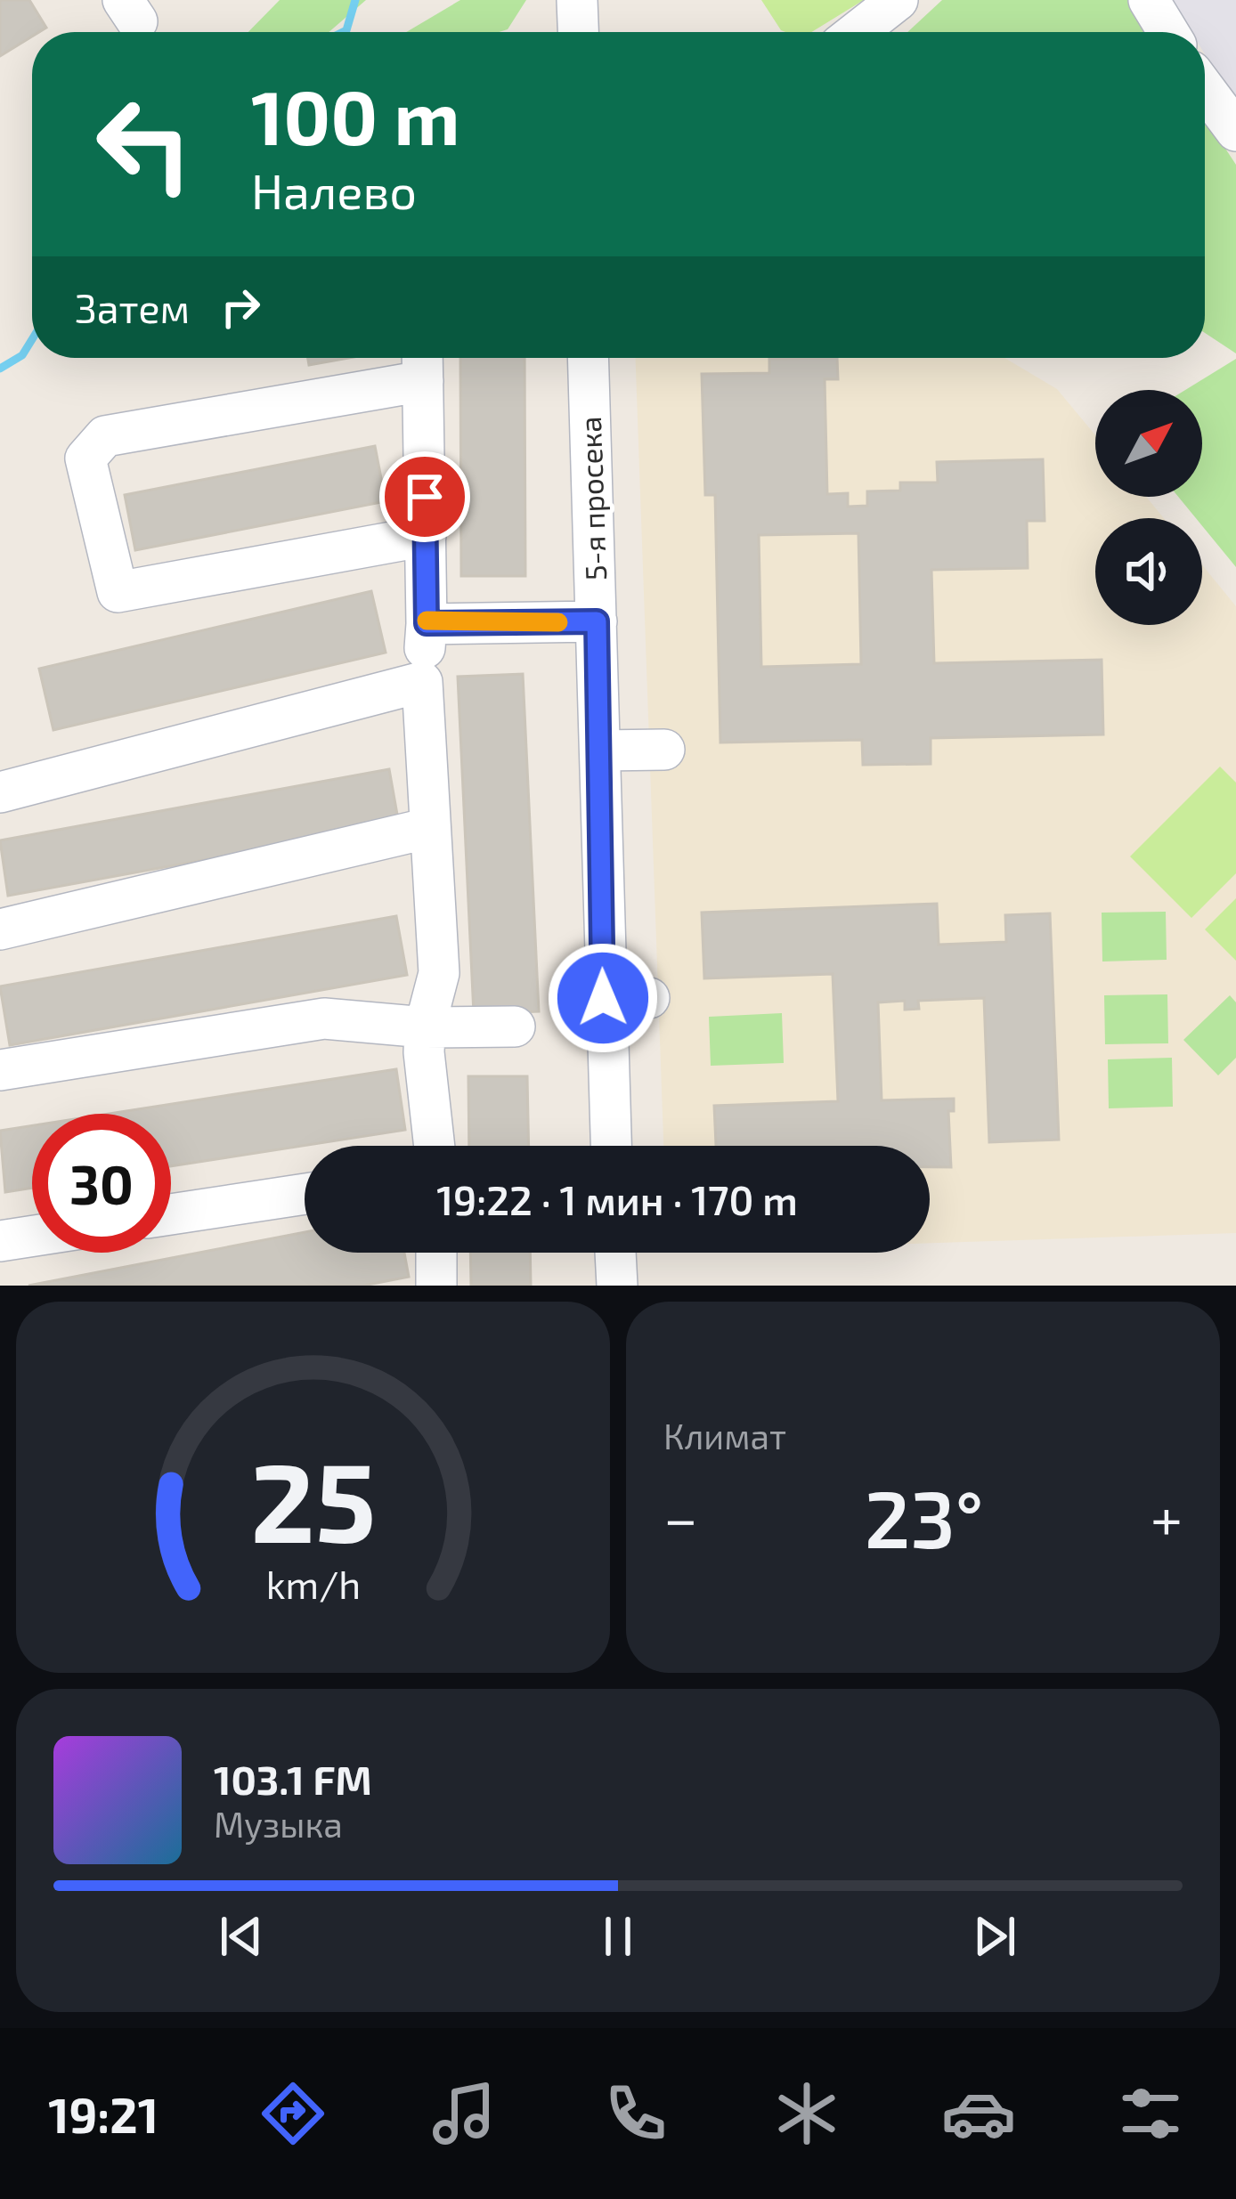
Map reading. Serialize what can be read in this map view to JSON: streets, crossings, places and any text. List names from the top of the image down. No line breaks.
{"streets":{"street":["5-я просека"]},"north":"top right","page":{"turn":["100 m","Налево"],"then":"Затем","limit":"30","trip":"19:22 · 1 мин · 170 m","tile":"Климат","heat":["−","23°","+"],"song":["103.1 FM","Музыка"],"tabs":"19:21","gauge":["25","km/h"]}}
